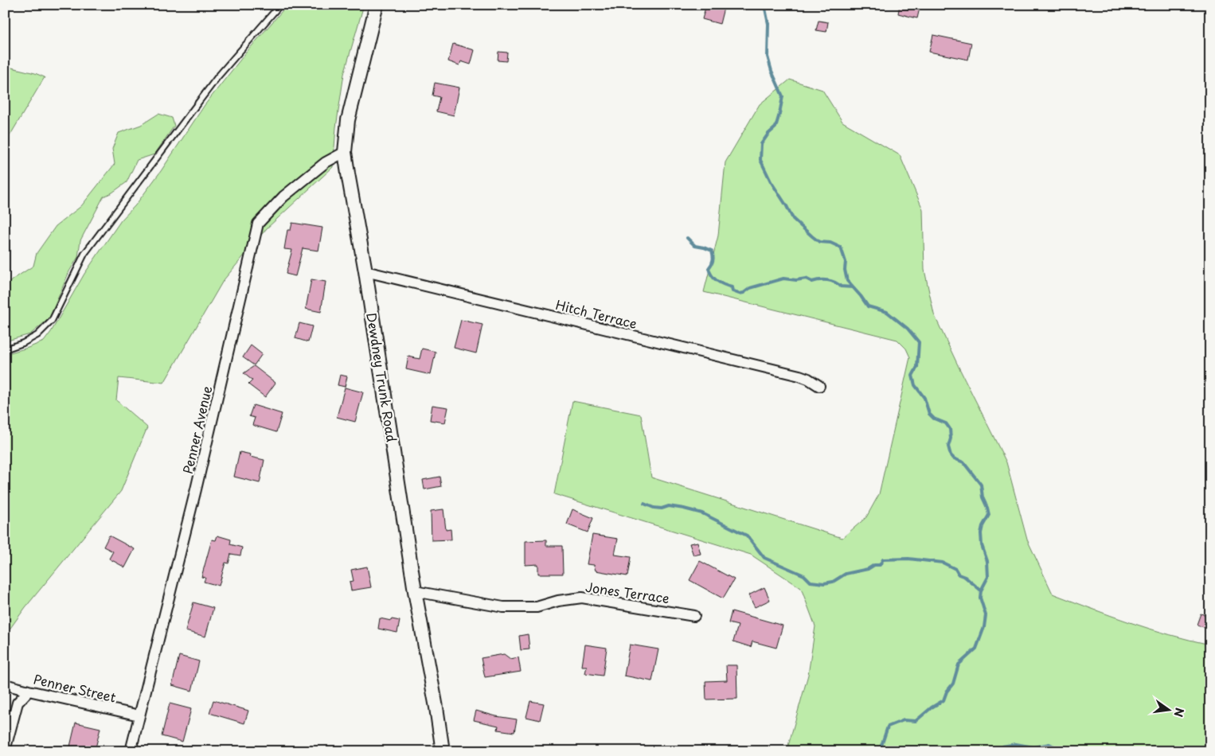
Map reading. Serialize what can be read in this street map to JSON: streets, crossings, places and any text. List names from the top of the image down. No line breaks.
{"streets":{"main road":["Dewdney Trunk Road"],"street":["Hitch Terrace","Penner Avenue","Jones Terrace","Penner Street"]},"crossings":[["Hitch Terrace","Dewdney Trunk Road"],["Dewdney Trunk Road","Penner Avenue"],["Dewdney Trunk Road","Jones Terrace"],["Penner Avenue","Penner Street"]],"north":"right"}
